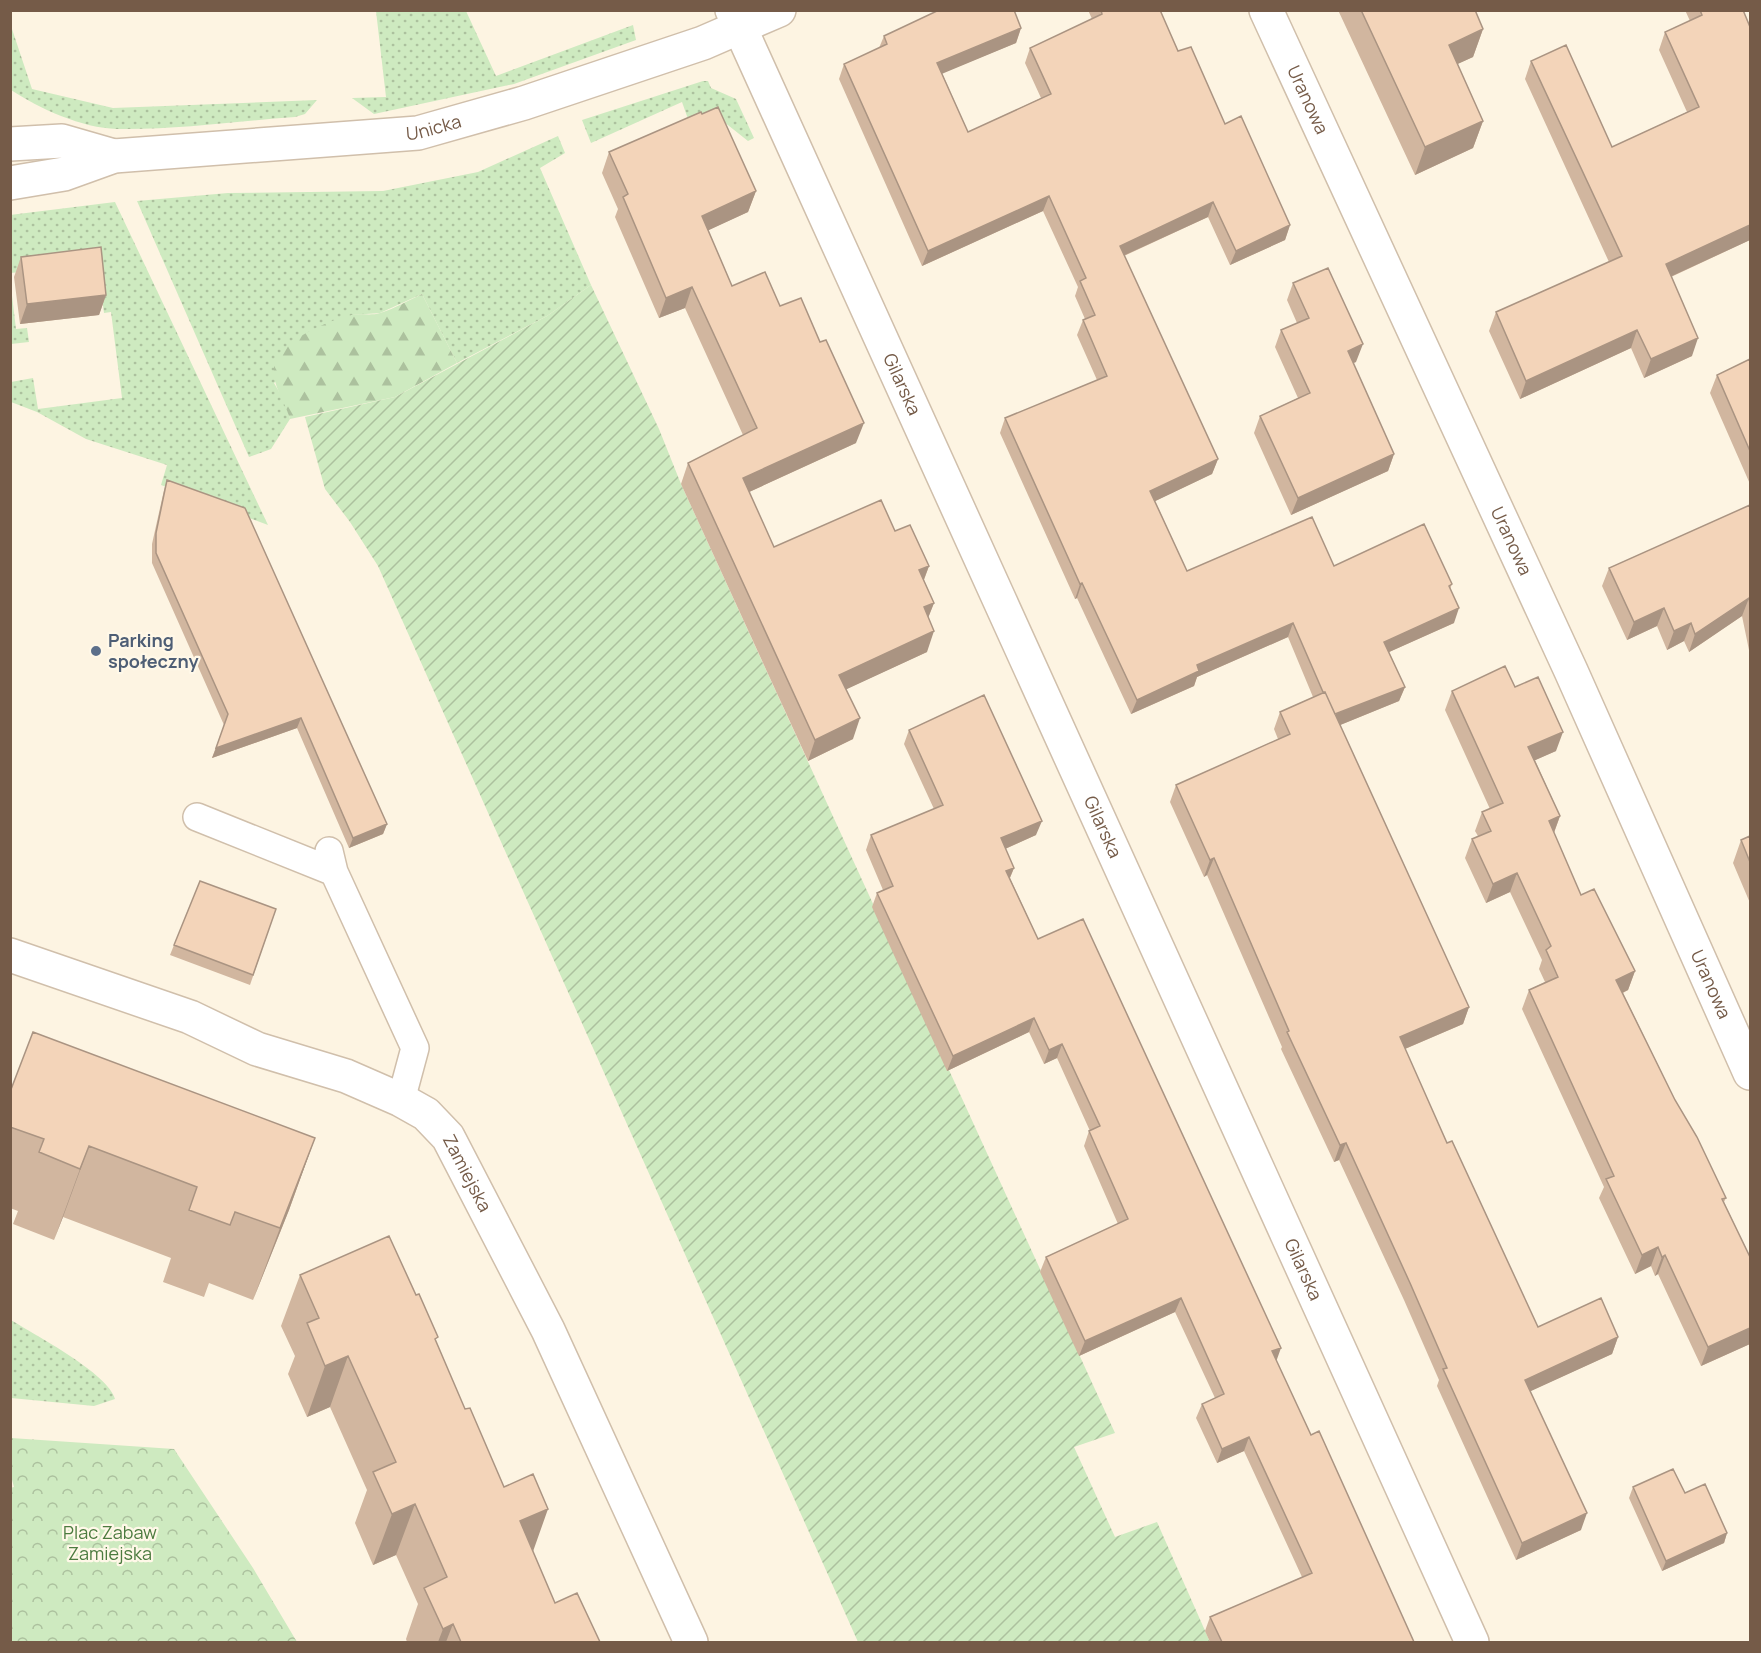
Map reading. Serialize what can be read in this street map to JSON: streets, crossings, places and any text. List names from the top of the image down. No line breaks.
{"streets":{"street":["Uranowa","Unicka","Gilarska","Zamiejska"]},"crossings":[["Unicka","Gilarska"]],"parks":["Plac Zabaw Zamiejska"],"places":["Parking społeczny"]}
